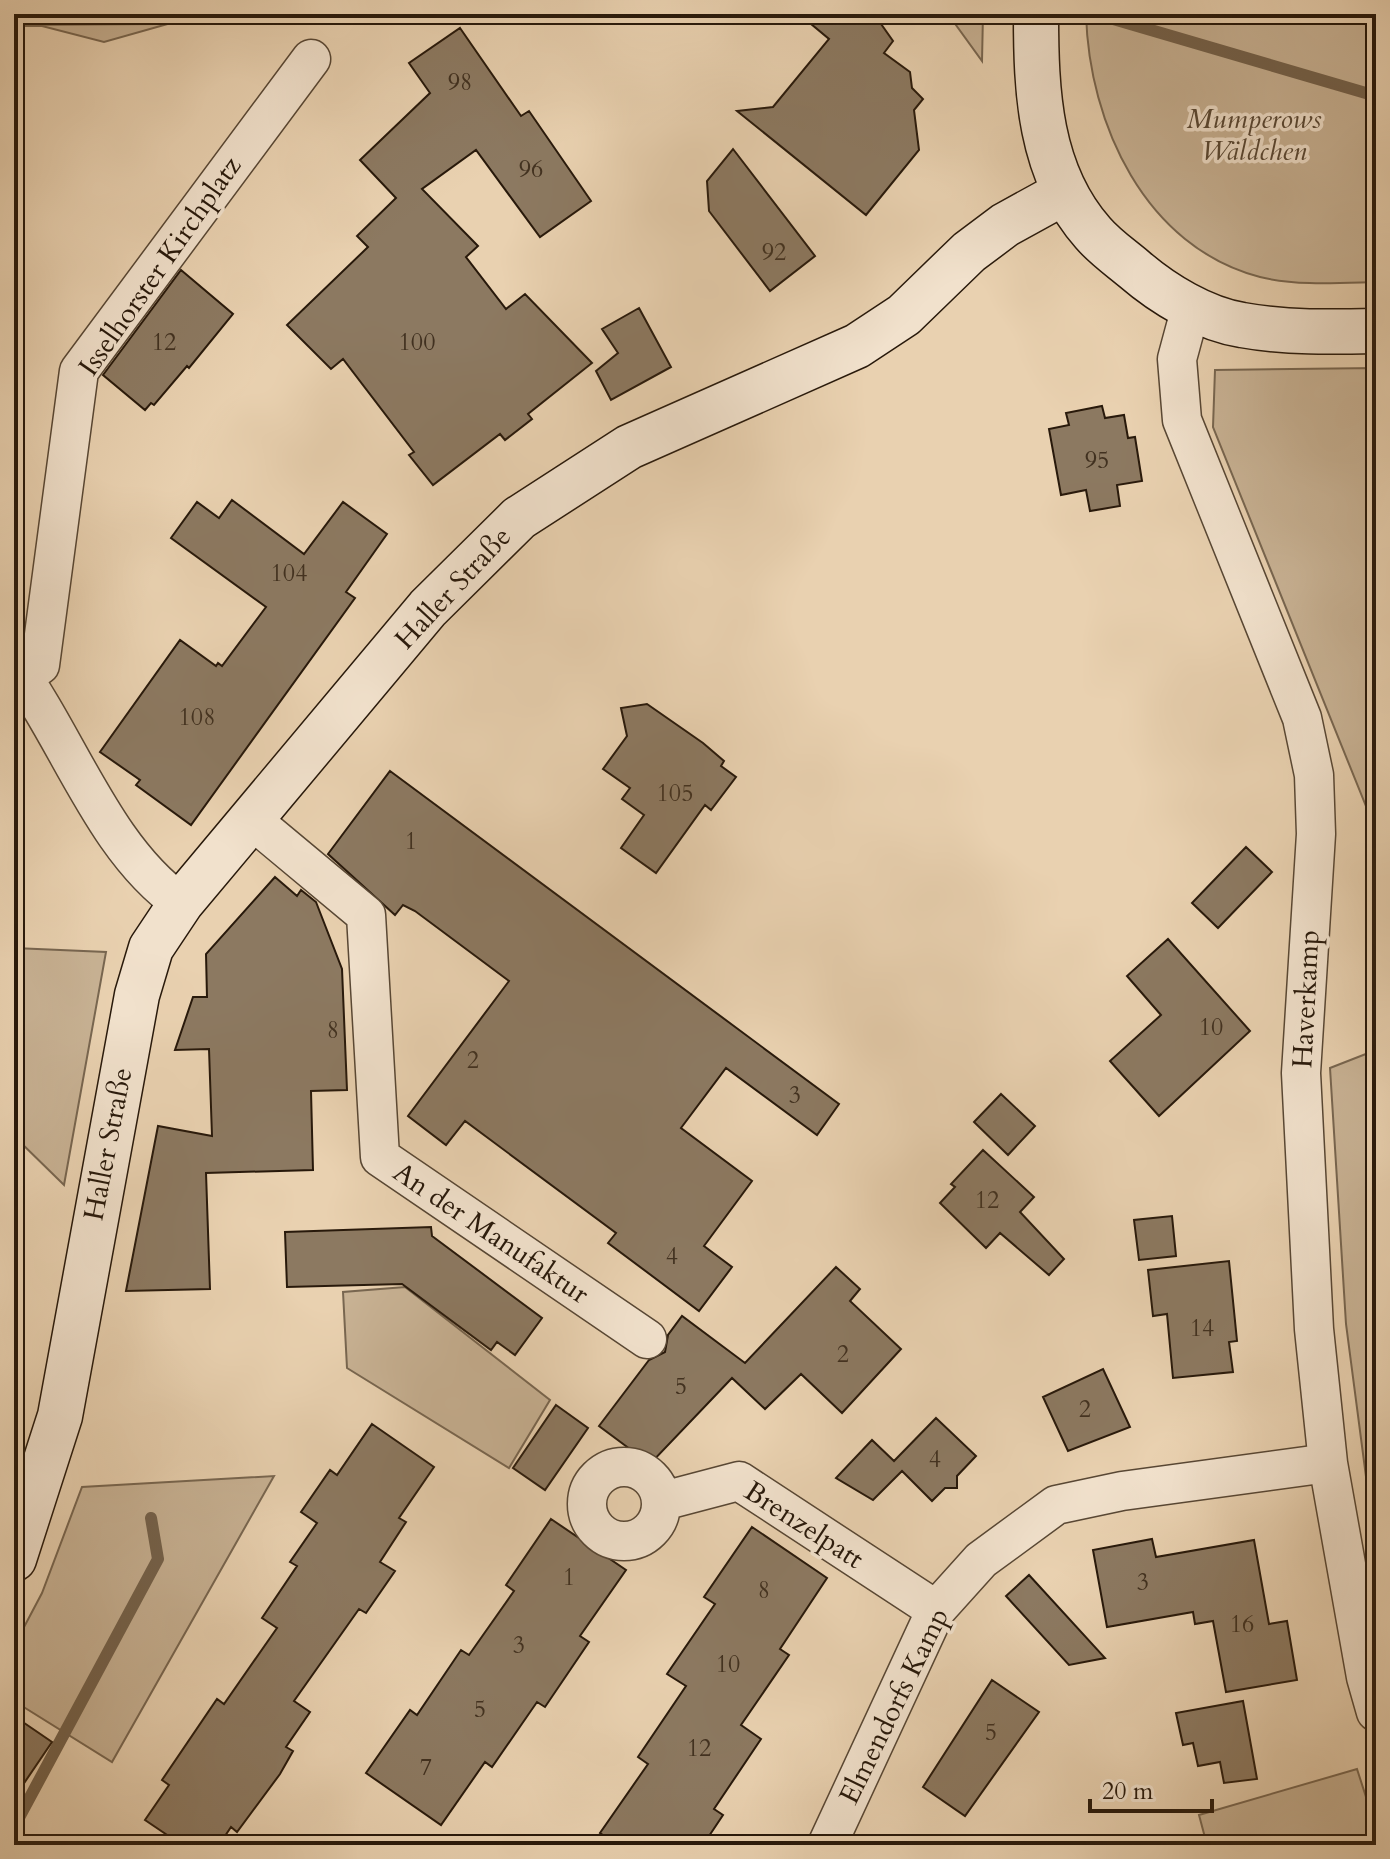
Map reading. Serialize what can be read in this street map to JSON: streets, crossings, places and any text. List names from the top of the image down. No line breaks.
{"streets":{"street":["Isselhorster Kirchplatz","Haller Straße","Haverkamp","An der Manufaktur","Brenzelpatt","Elmendorfs Kamp"]},"crossings":[["Isselhorster Kirchplatz","Haller Straße"],["Haller Straße","An der Manufaktur"],["Haverkamp","Elmendorfs Kamp"],["Brenzelpatt","Elmendorfs Kamp"]],"parks":["Mumperows Wäldchen"],"house_numbers":["98","96","92","12","100","95","104","108","105","1","10","8","2","3","12","4","14","2","5","2","4","1","3","8","16","3","10","5","5","12","7"],"scale_bar":"20 m"}
